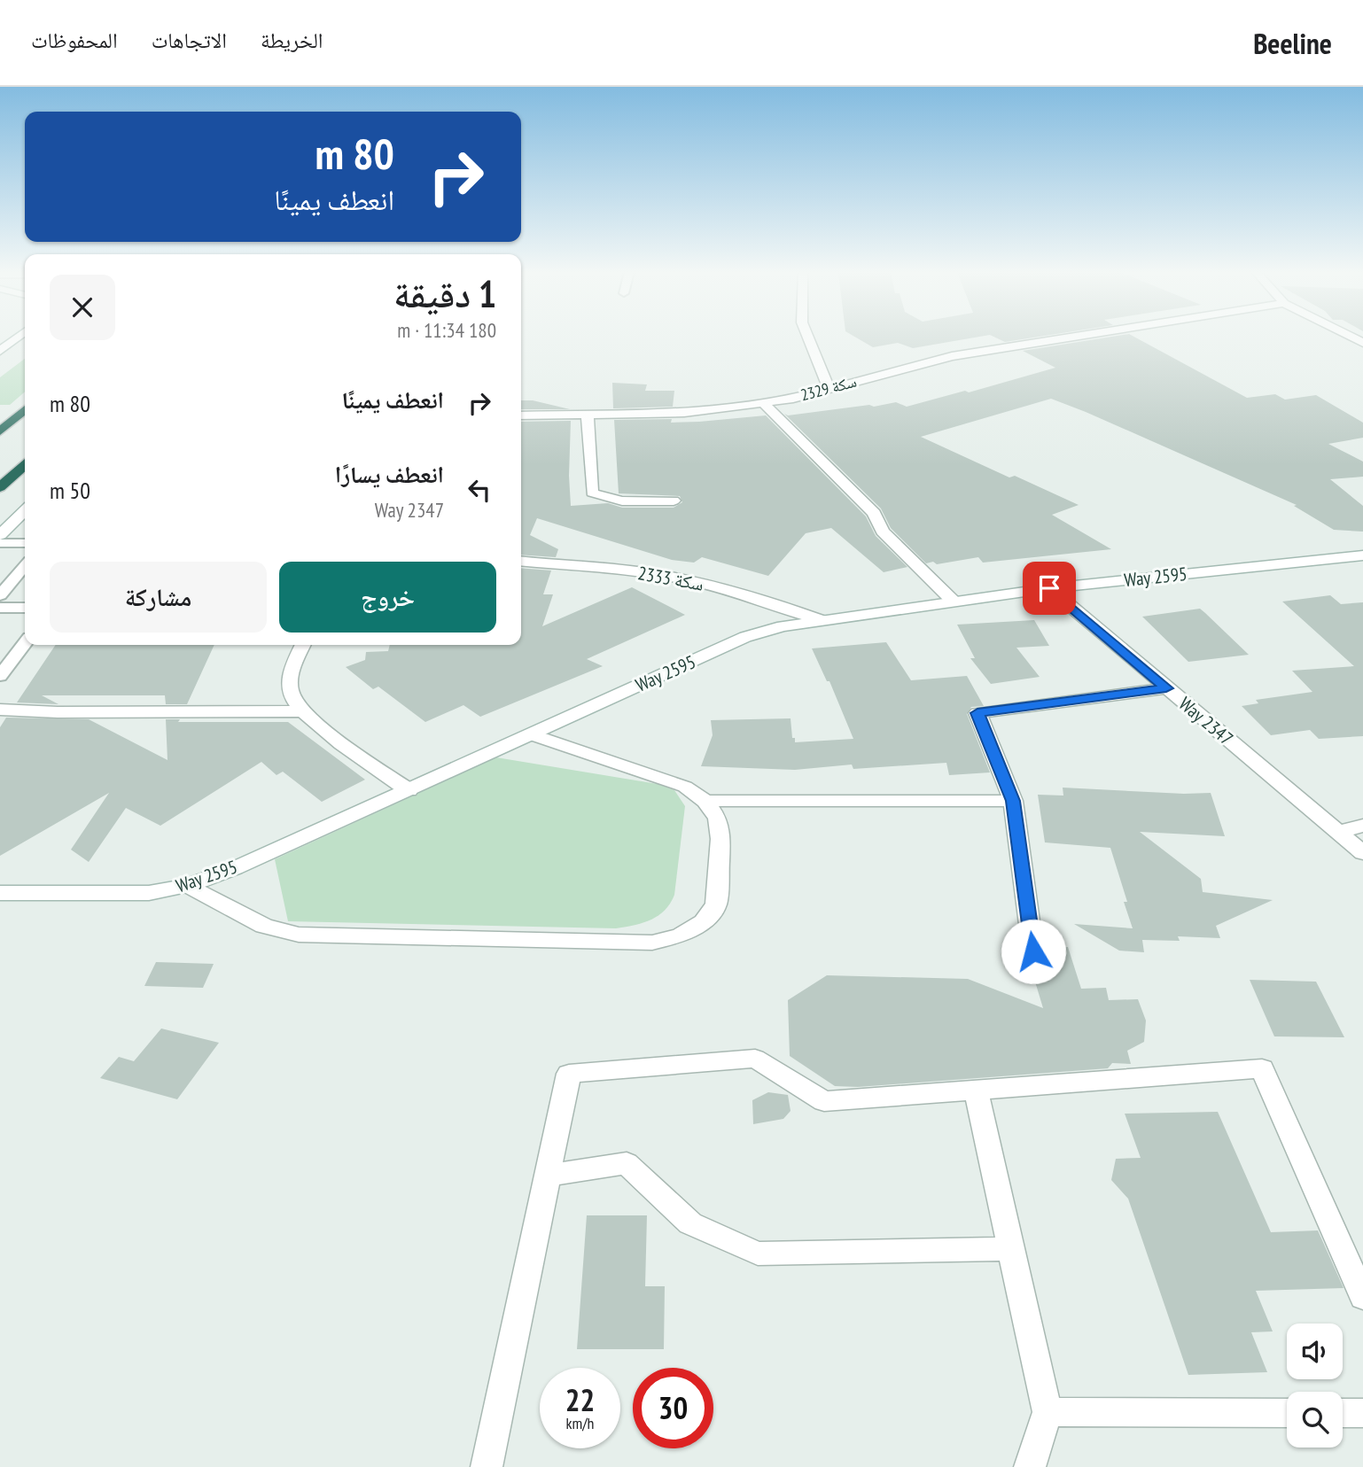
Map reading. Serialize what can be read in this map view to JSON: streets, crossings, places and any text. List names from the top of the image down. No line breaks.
{"streets":{"street":["سكة 2329","Way 2595","سكة 2333","Way 2347"]},"crossings":[["Way 2595","سكة 2333"],["Way 2595","Way 2347"]],"page":{"header":"Beeline","nav":["الخريطة","الاتجاهات","المحفوظات"],"turn":["80 m","انعطف يمينًا"],"heading":["1 دقيقة","180 m · 11:34"],"list":[{"name":"انعطف يمينًا","value":"80 m"},{"name":"انعطف يسارًا","note":"Way 2347","value":"50 m"}],"buttons":["خروج","مشاركة"],"speed":"22 km/h","limit":"30"}}
